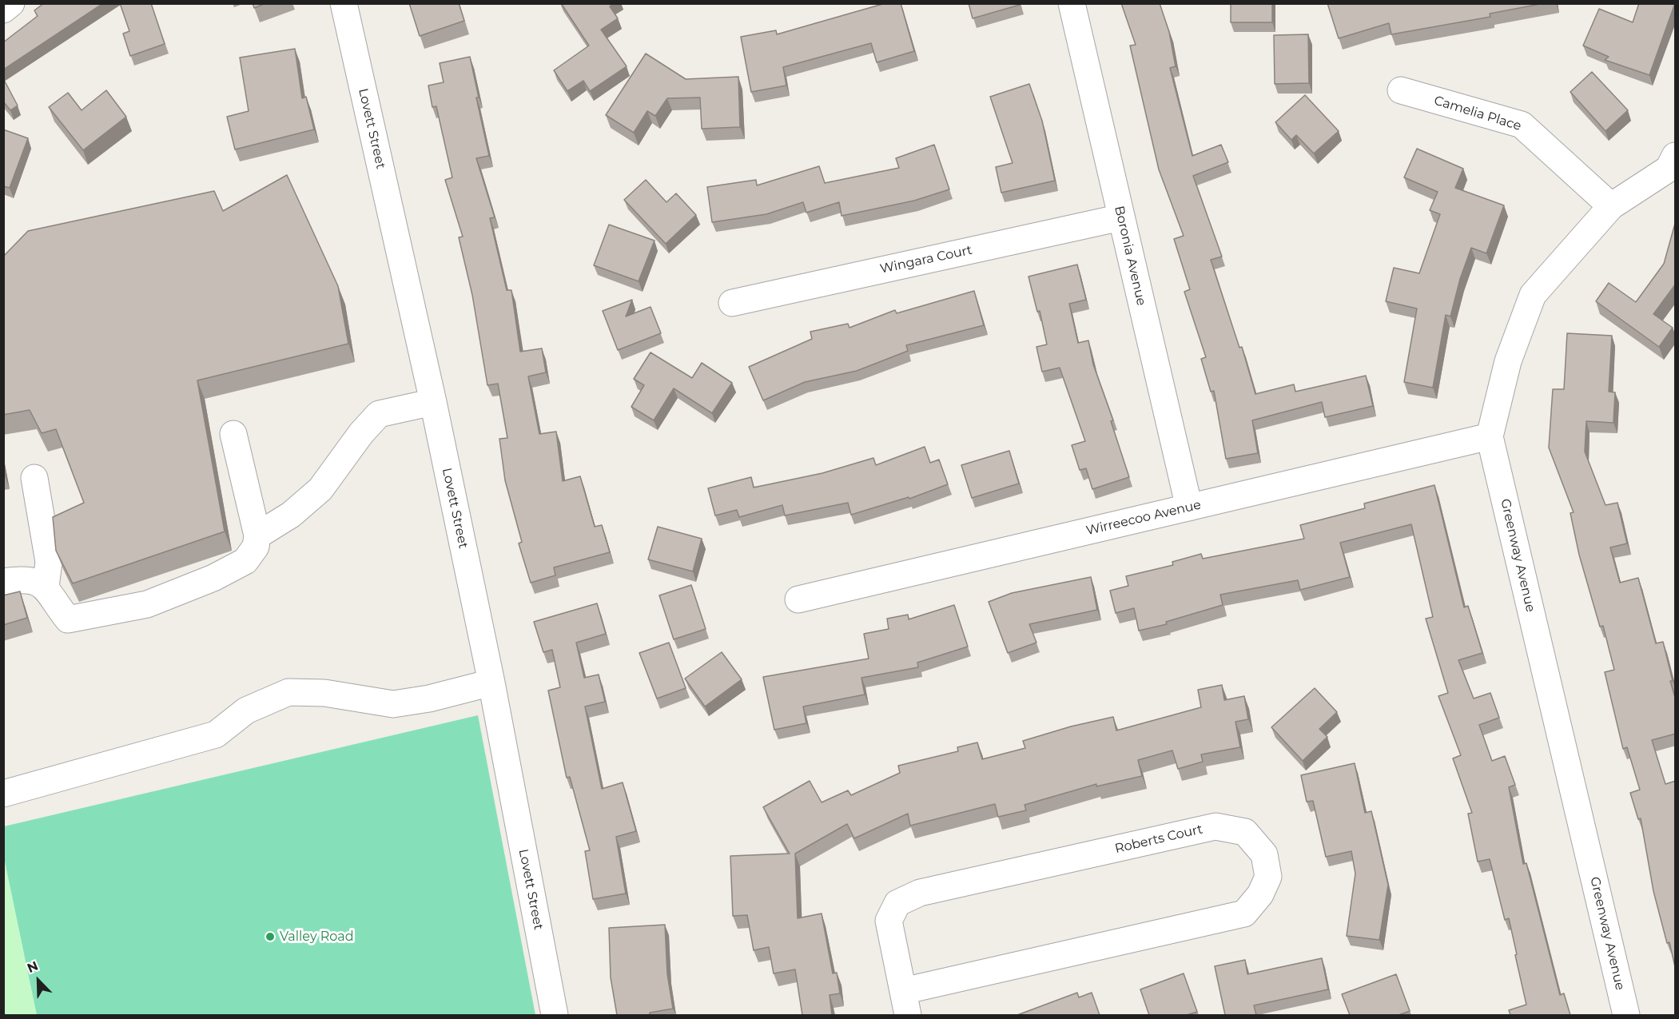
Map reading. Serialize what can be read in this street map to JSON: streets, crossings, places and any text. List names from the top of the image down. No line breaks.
{"streets":{"street":["Camelia Place","Lovett Street","Boronia Avenue","Wingara Court","Wirreecoo Avenue","Greenway Avenue","Roberts Court"]},"crossings":[["Camelia Place","Greenway Avenue"],["Boronia Avenue","Wingara Court"],["Boronia Avenue","Wirreecoo Avenue"],["Wirreecoo Avenue","Greenway Avenue"]],"places":["Valley Road"],"north":"top left"}
